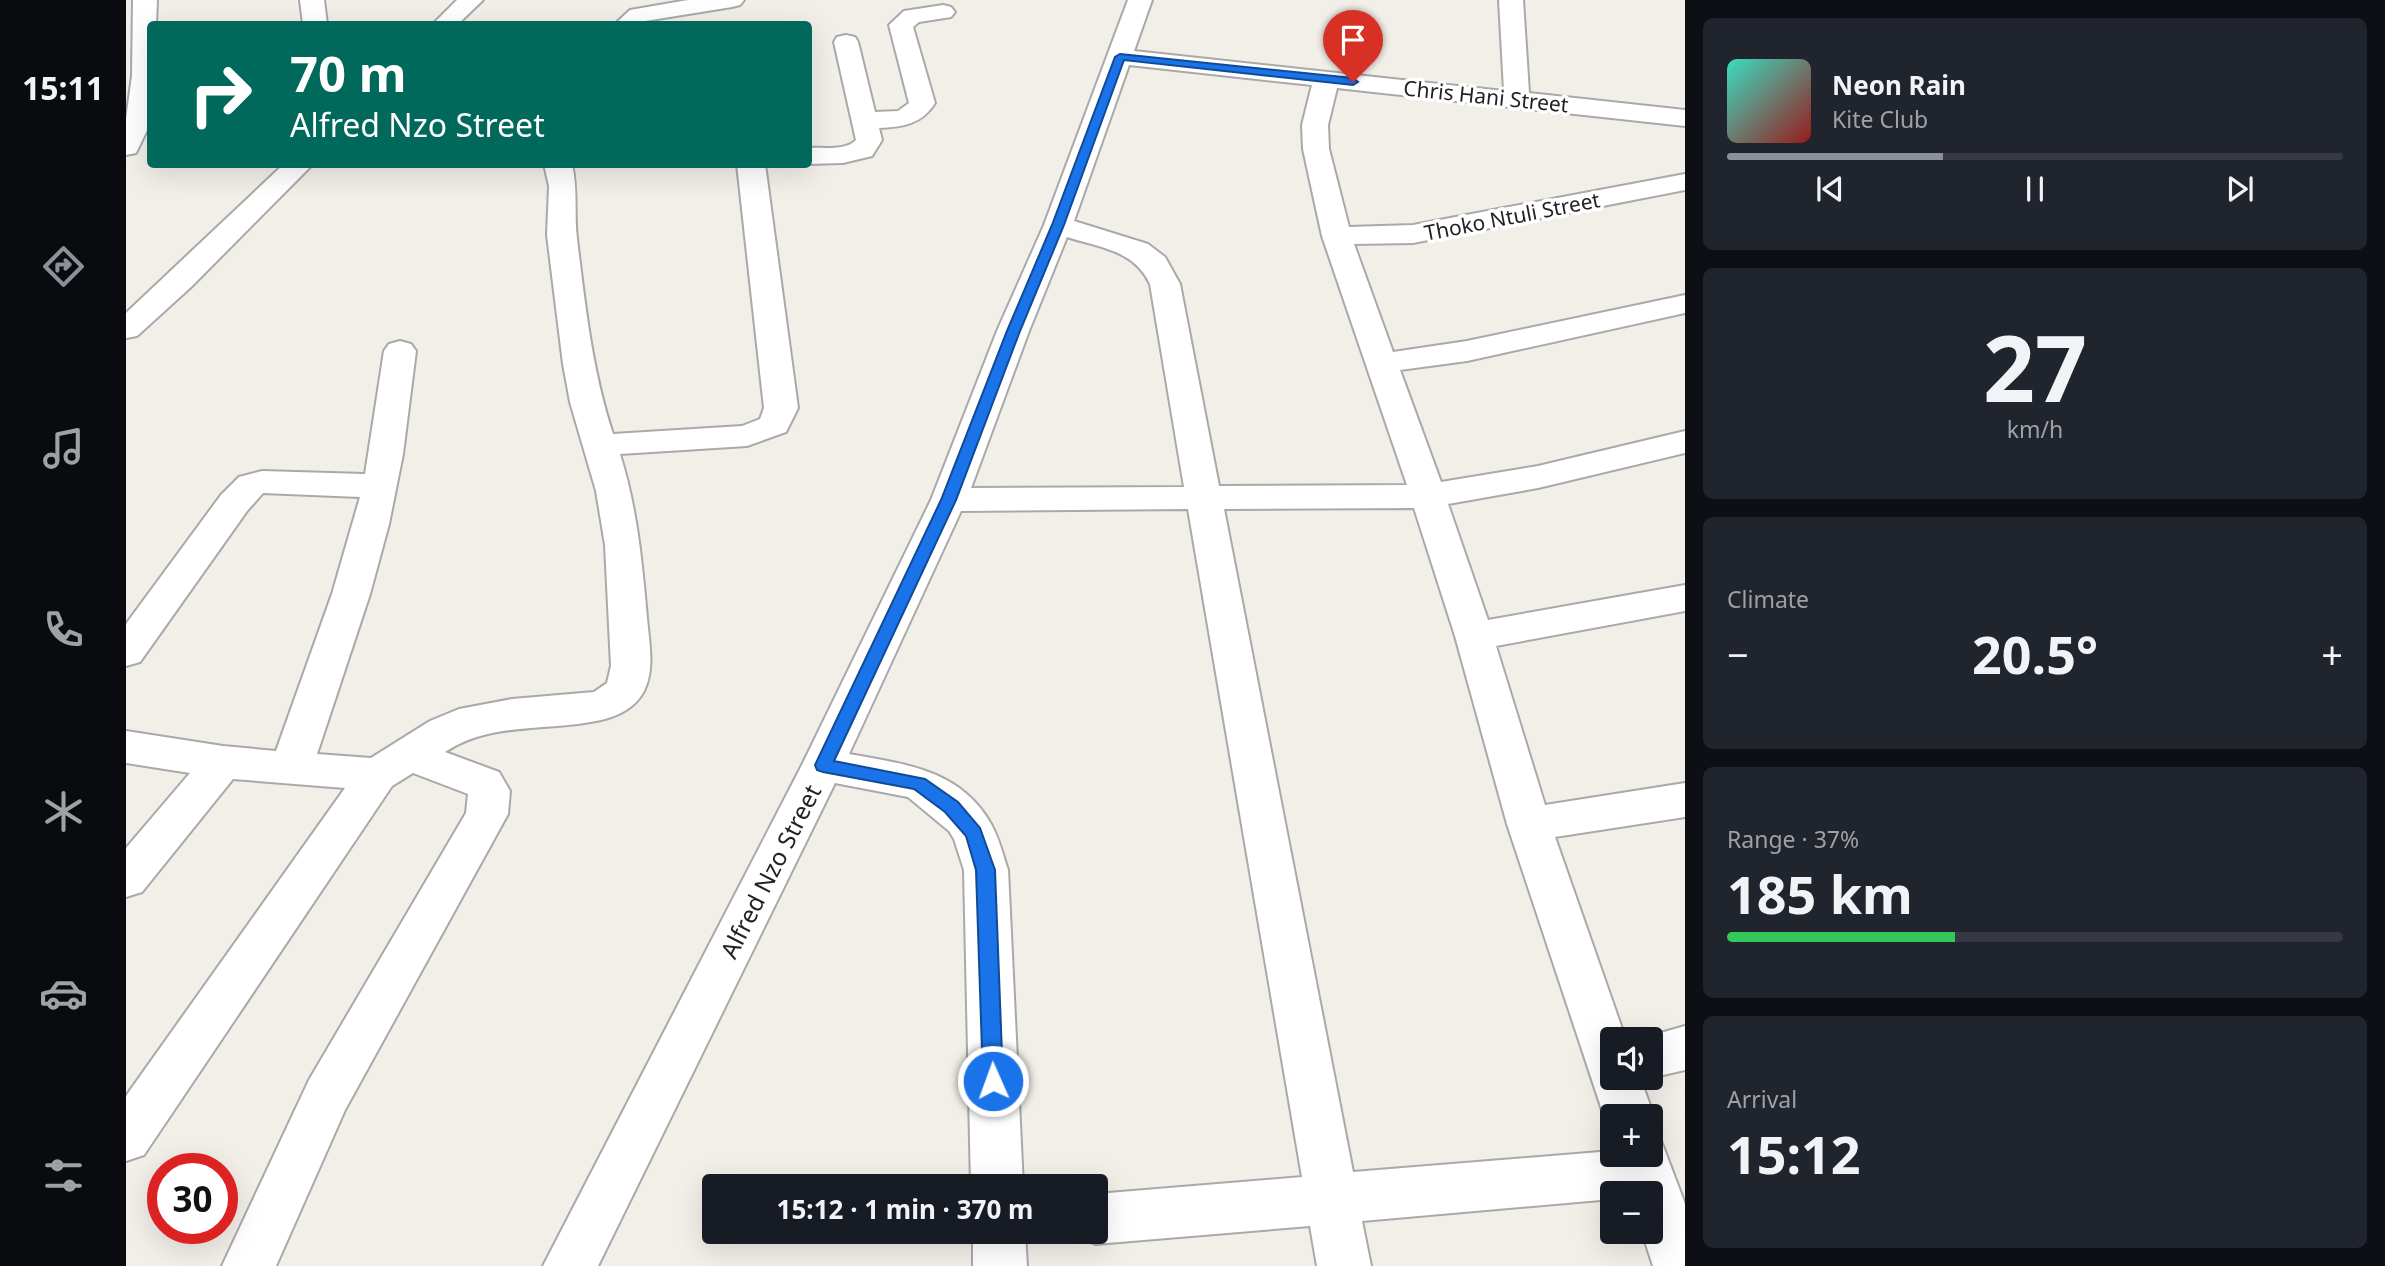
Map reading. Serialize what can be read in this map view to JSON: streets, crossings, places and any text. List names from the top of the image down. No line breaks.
{"streets":{"street":["Chris Hani Street","Thoko Ntuli Street","Alfred Nzo Street"]},"crossings":[["Chris Hani Street","Alfred Nzo Street"]],"page":{"tabs":"15:11","turn":["70 m","Alfred Nzo Street"],"song":["Neon Rain","Kite Club"],"tile":[["27","km/h"],"Climate",["Range · 37%","185 km"],["Arrival","15:12"]],"heat":["−","20.5°","+"],"map_buttons":["+","−"],"limit":"30","trip":"15:12 · 1 min · 370 m"}}
